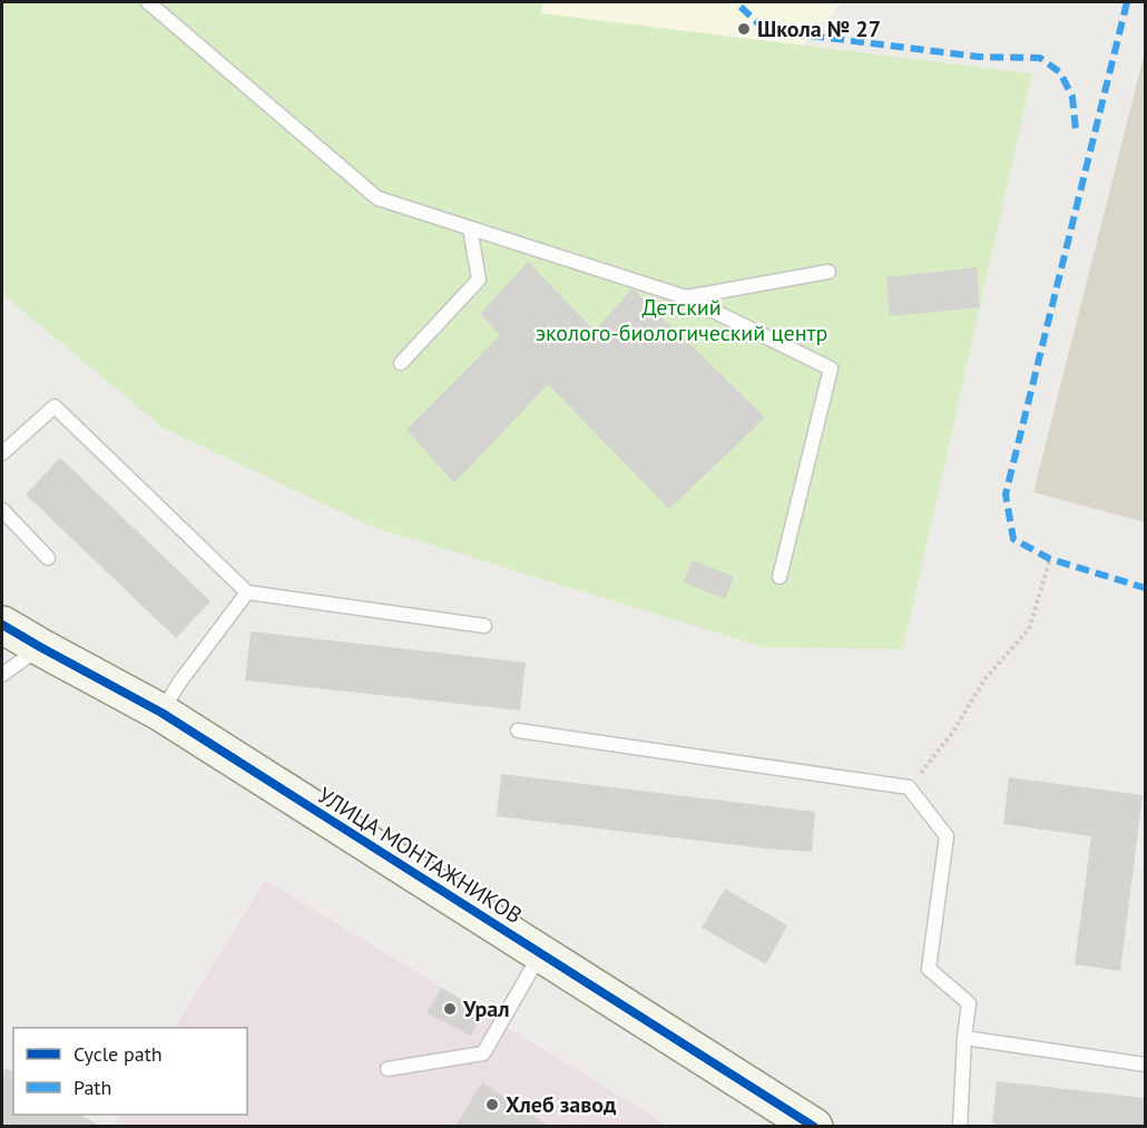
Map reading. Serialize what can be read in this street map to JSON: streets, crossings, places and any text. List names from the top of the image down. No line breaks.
{"streets":{"street":["УЛИЦА МОНТАЖНИКОВ"]},"parks":["Детский эколого-биологический центр"],"places":["Школа № 27","Урал","Хлеб завод"],"legend":["Cycle path","Path"]}
